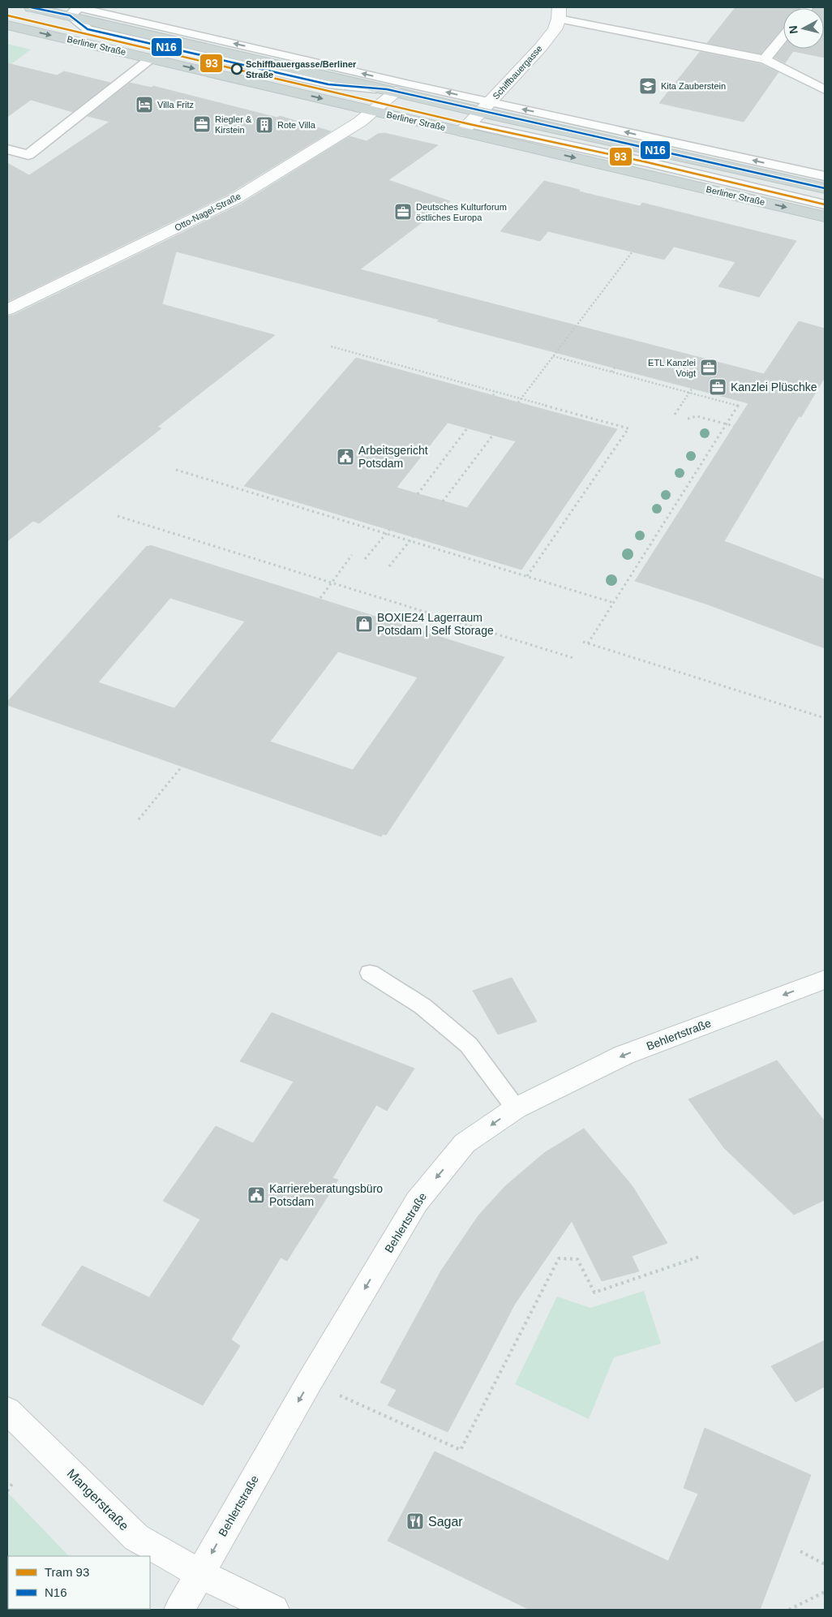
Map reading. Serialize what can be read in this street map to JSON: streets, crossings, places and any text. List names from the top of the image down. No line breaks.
{"streets":{"main road":["Berliner Straße"],"street":["Schiffbauergasse","Otto-Nagel-Straße","Behlertstraße","Mangerstraße"]},"crossings":[["Berliner Straße","Schiffbauergasse"],["Berliner Straße","Otto-Nagel-Straße"],["Behlertstraße","Mangerstraße"]],"one_way":["Behlertstraße"],"places":{"other":["Schiffbauergasse/Berliner Straße"],"school or university":["Kita Zauberstein"],"hotel":["Villa Fritz"],"office":["Riegler & Kirstein","Deutsches Kulturforum östliches Europa","ETL Kanzlei Voigt","Kanzlei Plüschke"],"building":["Rote Villa"],"public building":["Arbeitsgericht Potsdam","Karriereberatungsbüro Potsdam"],"shop":["BOXIE24 Lagerraum Potsdam | Self Storage"],"restaurant":["Sagar"]},"lines":["transit line N16","tram line 93"],"legend":["Tram 93","N16"],"north":"left"}
